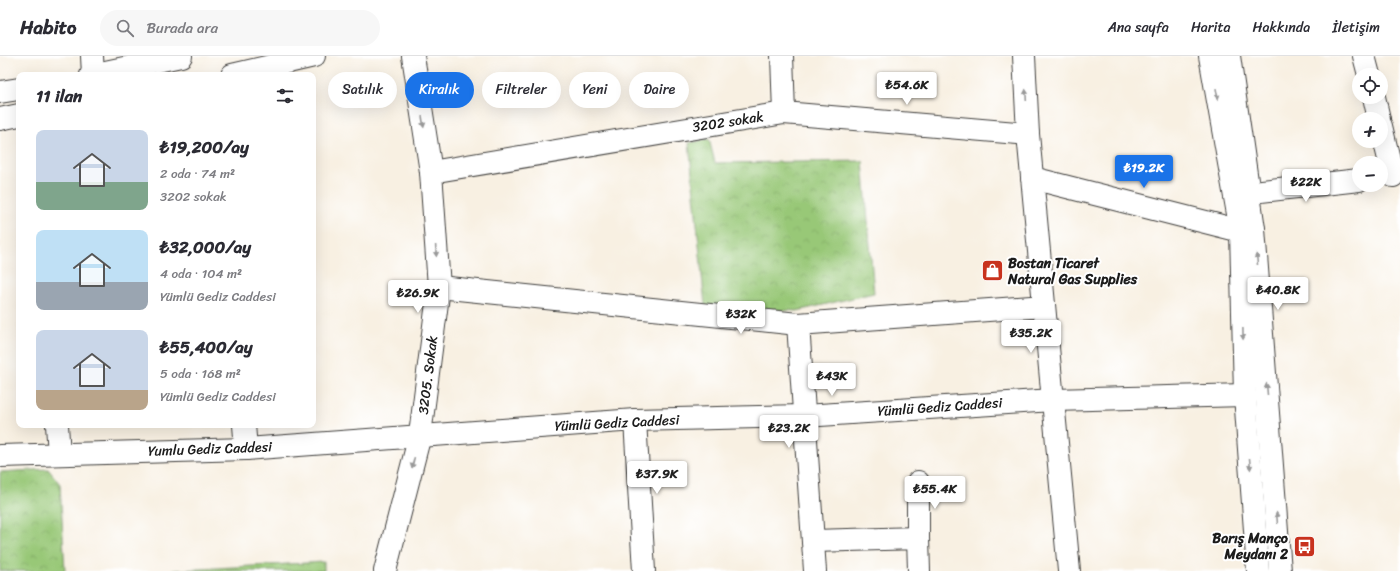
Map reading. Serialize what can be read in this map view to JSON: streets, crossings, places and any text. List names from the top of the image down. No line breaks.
{"streets":{"street":["3202 sokak","3205. Sokak","Yümlü Gediz Caddesi","Yumlu Gediz Caddesi"]},"crossings":[["3202 sokak","3205. Sokak"],["3205. Sokak","Yümlü Gediz Caddesi"],["3205. Sokak","Yumlu Gediz Caddesi"],["Yümlü Gediz Caddesi","Yumlu Gediz Caddesi"]],"one_way":["3205. Sokak"],"places":{"shop":["Bostan Ticaret Natural Gas Supplies"],"bus stop":["Barış Manço Meydanı 2"]},"page":{"header":"Habito","search":"Burada ara","nav":["Ana sayfa","Harita","Hakkında","İletişim"],"map_buttons":["+","−"],"price":["₺54.6K","₺19.2K","₺22K","₺40.8K","₺26.9K","₺32K","₺35.2K","₺43K","₺23.2K","₺37.9K","₺55.4K"],"chip":["Satılık","Kiralık","Filtreler","Yeni","Daire"],"heading":"11 ilan","list":[{"name":"₺19,200/ay","note":"2 oda · 74 m² · 3202 sokak"},{"name":"₺32,000/ay","note":"4 oda · 104 m² · Yümlü Gediz Caddesi"},{"name":"₺55,400/ay","note":"5 oda · 168 m² · Yümlü Gediz Caddesi"}]}}
